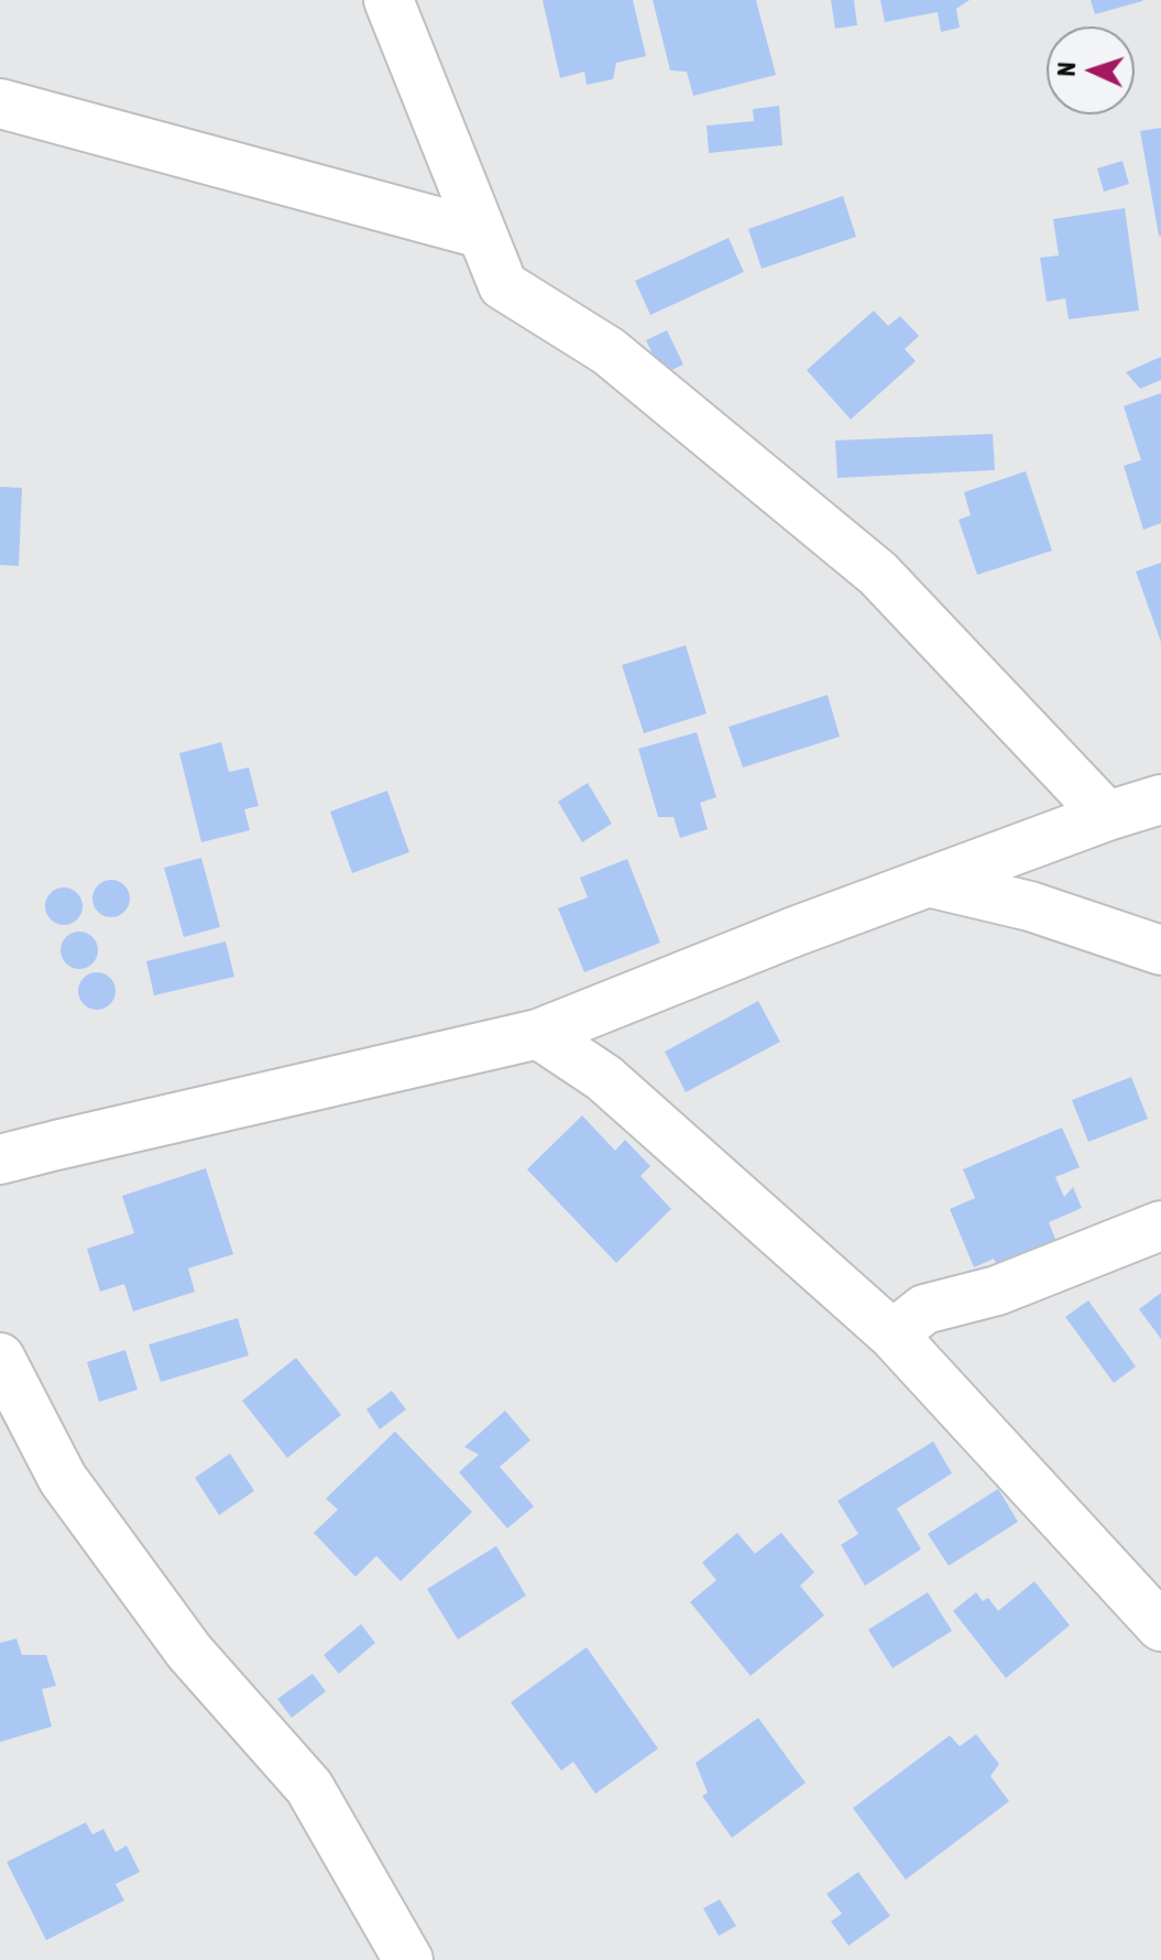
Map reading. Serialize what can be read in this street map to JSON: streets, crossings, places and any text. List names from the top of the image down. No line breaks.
{"north":"left"}
